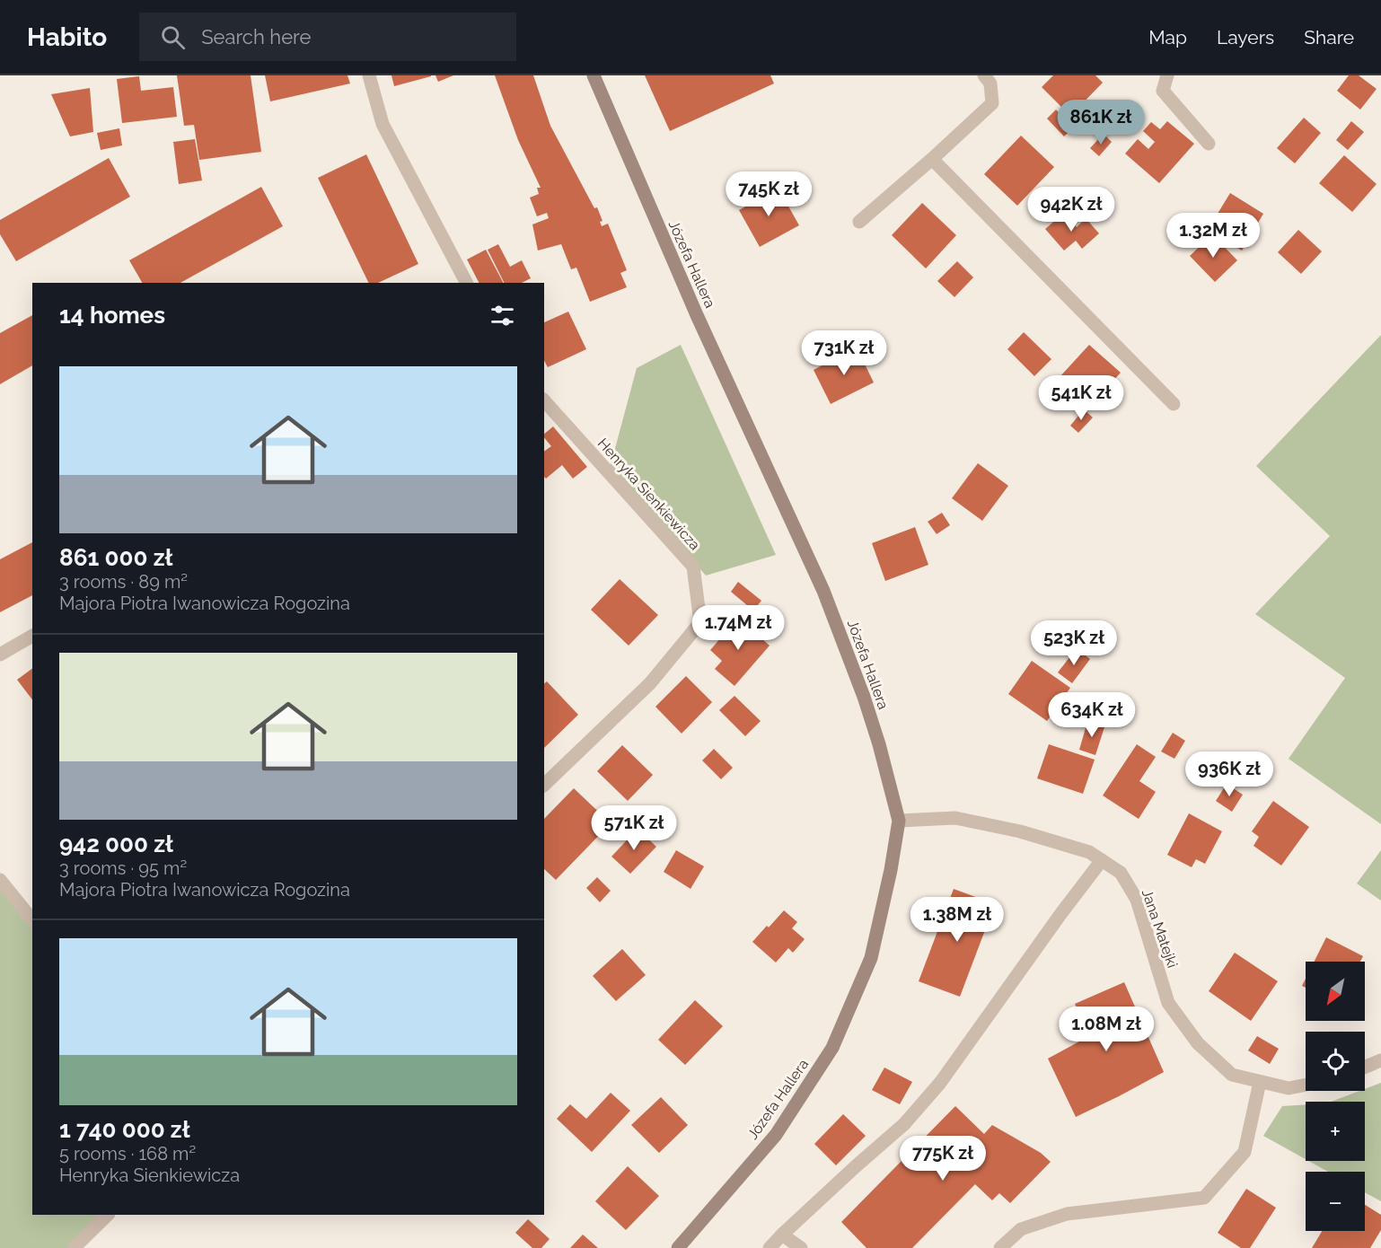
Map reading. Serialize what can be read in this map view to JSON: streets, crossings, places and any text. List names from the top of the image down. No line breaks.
{"streets":{"street":["Józefa Hallera","Henryka Sienkiewicza","Jana Matejki"]},"crossings":[["Józefa Hallera","Jana Matejki"]],"north":"bottom left","page":{"header":"Habito","search":"Search here","nav":["Map","Layers","Share"],"price":["861K zł","745K zł","942K zł","1.32M zł","731K zł","541K zł","1.74M zł","523K zł","634K zł","936K zł","571K zł","1.38M zł","1.08M zł","775K zł"],"heading":"14 homes","list":[{"name":"861 000 zł","note":"3 rooms · 89 m² · Majora Piotra Iwanowicza Rogozina"},{"name":"942 000 zł","note":"3 rooms · 95 m² · Majora Piotra Iwanowicza Rogozina"},{"name":"1 740 000 zł","note":"5 rooms · 168 m² · Henryka Sienkiewicza"}],"map_buttons":["+","−"]}}
